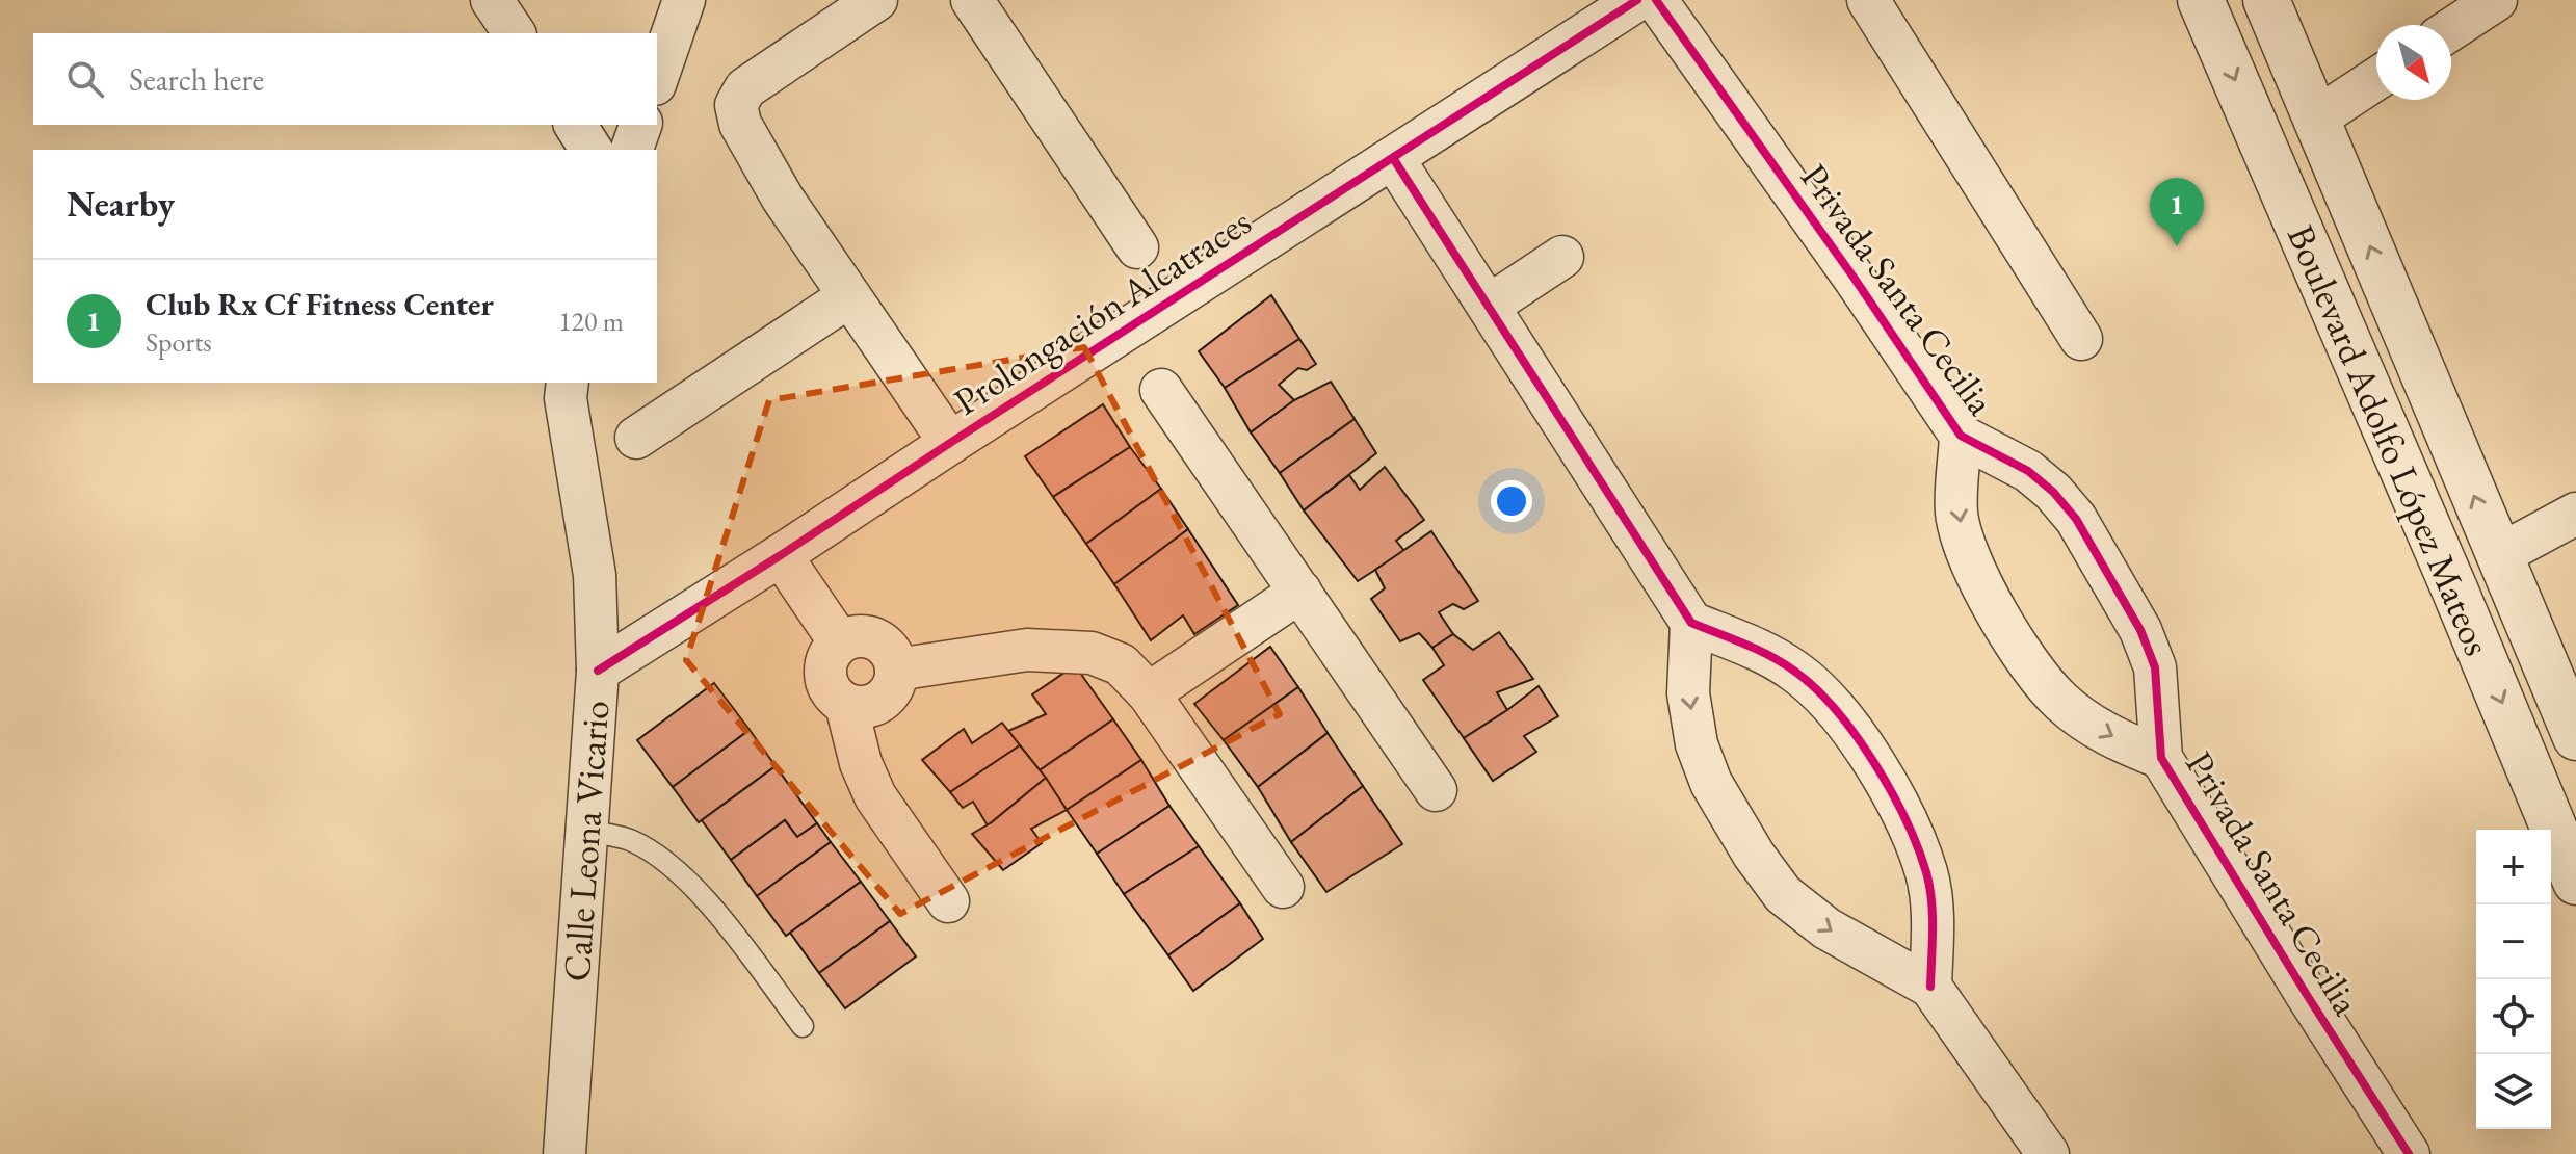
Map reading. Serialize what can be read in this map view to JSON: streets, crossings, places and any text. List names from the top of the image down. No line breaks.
{"streets":{"street":["Privada Santa Cecilia","Prolongación Alcatraces","Boulevard Adolfo López Mateos","Calle Leona Vicario"]},"crossings":[["Prolongación Alcatraces","Calle Leona Vicario"]],"north":"bottom right","page":{"search":"Search here","heading":"Nearby","pins":"1","list":[{"mark":"1","name":"Club Rx Cf Fitness Center","note":"Sports","value":"120 m"}],"map_buttons":["+","−"]}}
